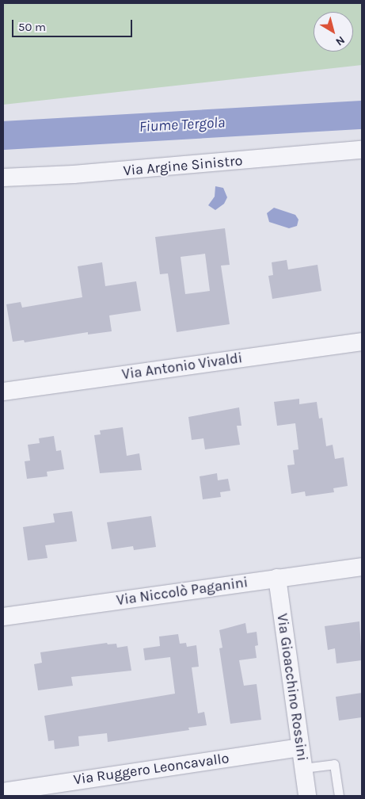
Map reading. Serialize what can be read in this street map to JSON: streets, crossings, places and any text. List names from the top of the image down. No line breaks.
{"streets":{"street":["Via Argine Sinistro","Via Antonio Vivaldi","Via Niccolò Paganini","Via Gioacchino Rossini","Via Ruggero Leoncavallo"]},"crossings":[["Via Niccolò Paganini","Via Gioacchino Rossini"],["Via Gioacchino Rossini","Via Ruggero Leoncavallo"]],"water":["Fiume Tergola"],"scale_bar":"50 m","north":"bottom right"}
